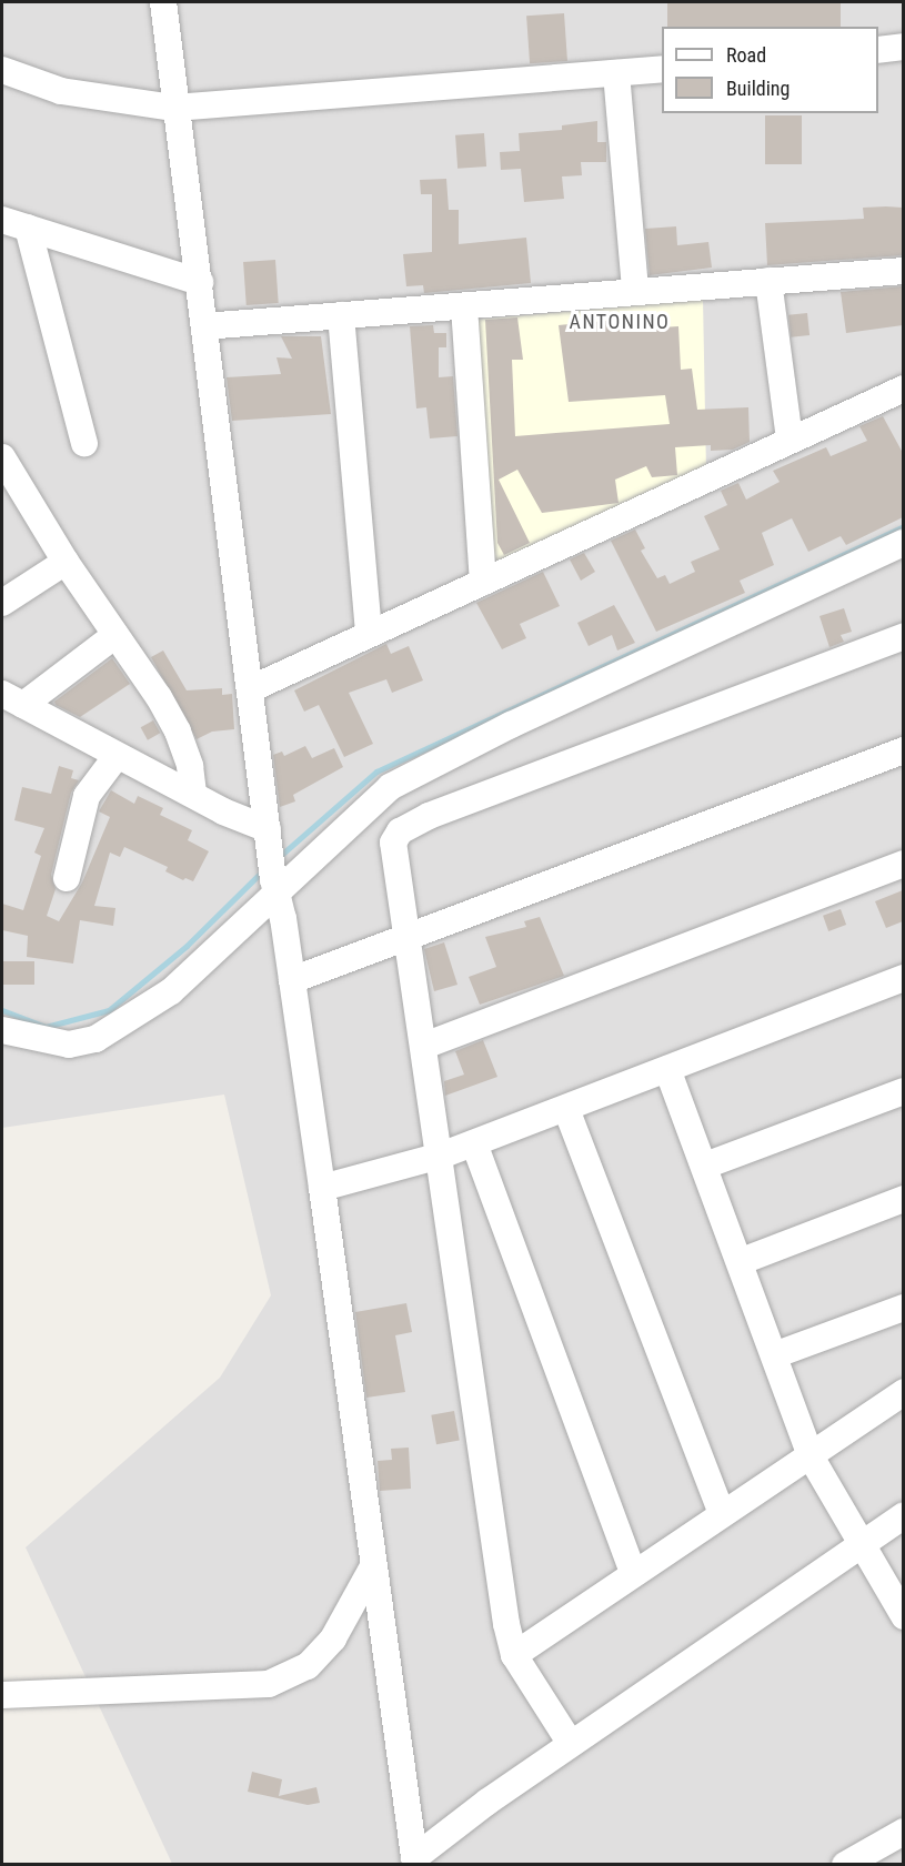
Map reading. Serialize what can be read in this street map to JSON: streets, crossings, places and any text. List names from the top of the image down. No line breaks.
{"districts":["ANTONINO"],"legend":["Road","Building"]}
